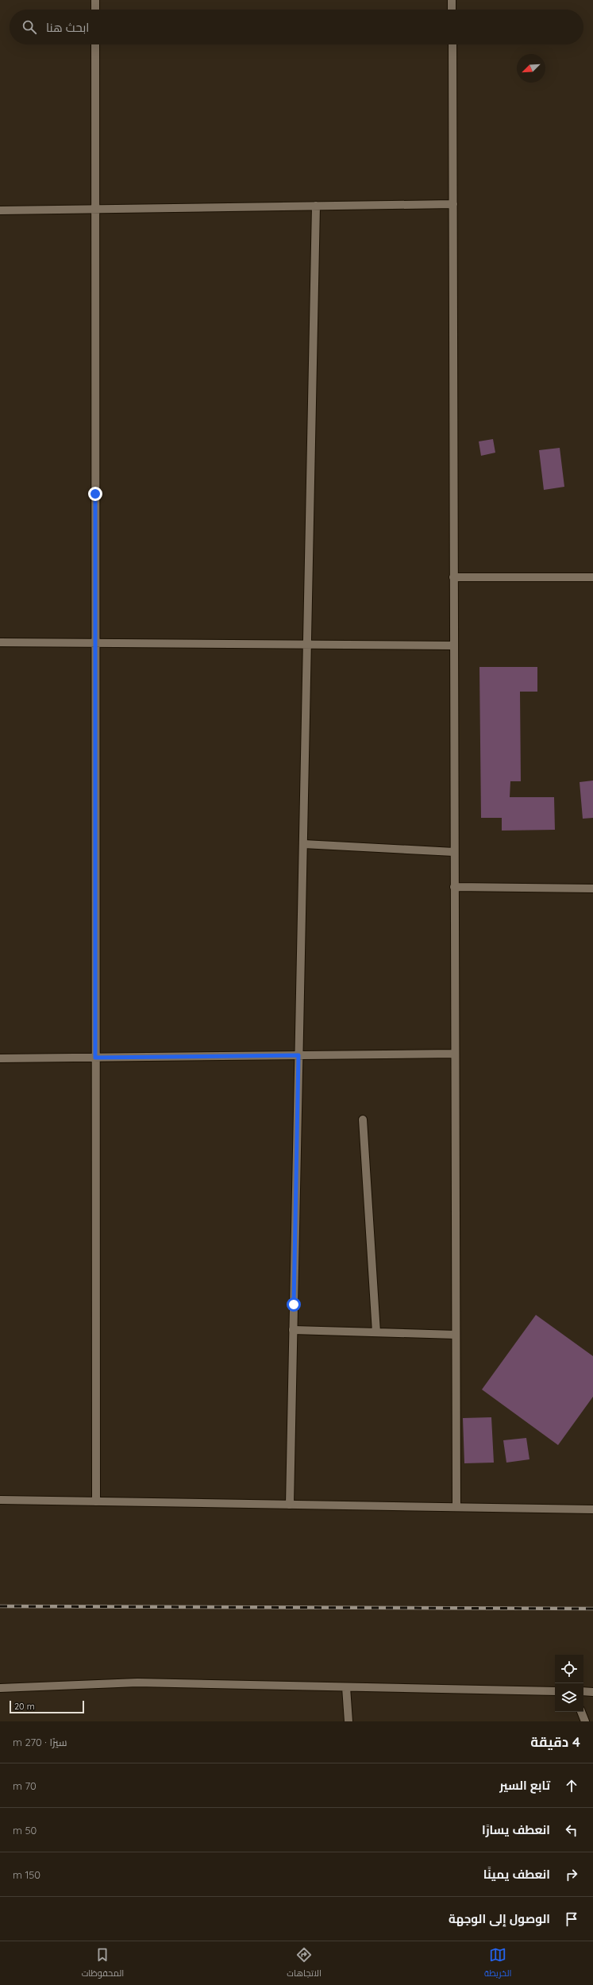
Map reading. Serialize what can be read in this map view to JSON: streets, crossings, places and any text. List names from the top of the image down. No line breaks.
{"scale_bar":"20 m","north":"bottom left","page":{"search":"ابحث هنا","scale":"20 m","heading":["4 دقيقة","سيرًا · 270 m"],"list":[["تابع السير","70 m"],["انعطف يسارًا","50 m"],["انعطف يمينًا","150 m"],"الوصول إلى الوجهة"],"nav":["الخريطة","الاتجاهات","المحفوظات"]}}
